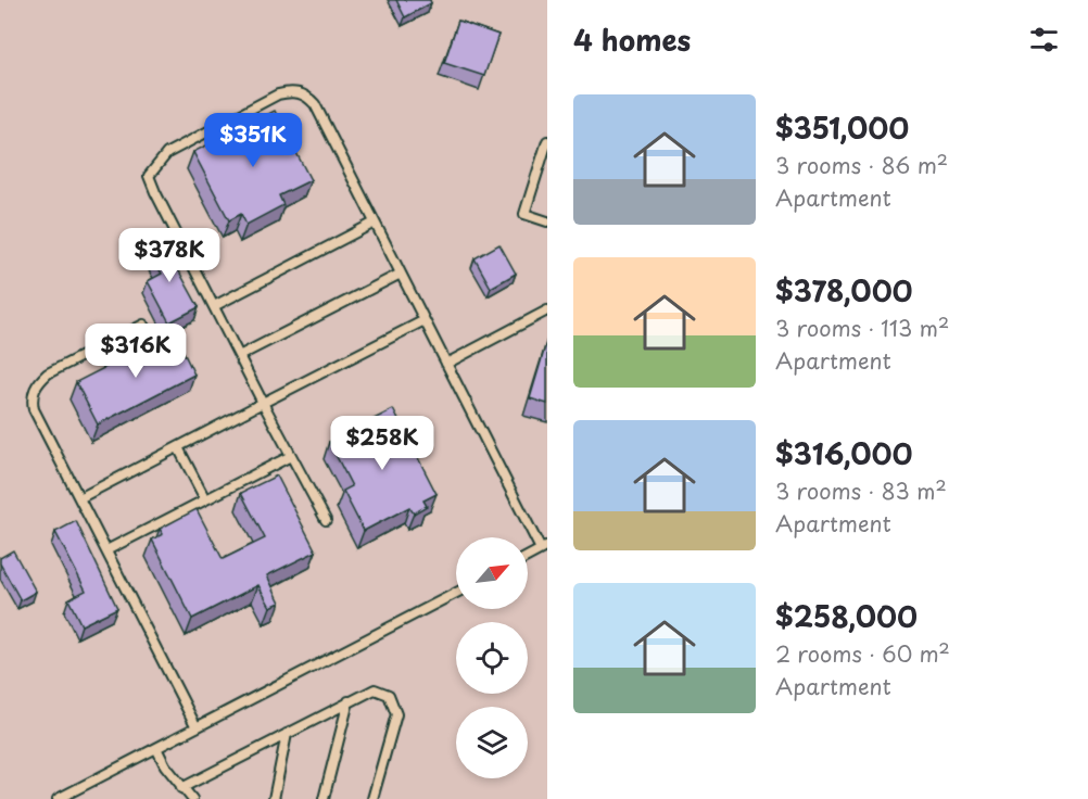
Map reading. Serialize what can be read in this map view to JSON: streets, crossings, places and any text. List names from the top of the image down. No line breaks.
{"north":"top right","page":{"heading":"4 homes","list":[{"name":"$351,000","note":"3 rooms · 86 m² · Apartment"},{"name":"$378,000","note":"3 rooms · 113 m² · Apartment"},{"name":"$316,000","note":"3 rooms · 83 m² · Apartment"},{"name":"$258,000","note":"2 rooms · 60 m² · Apartment"}],"price":["$351K","$378K","$316K","$258K"]}}
